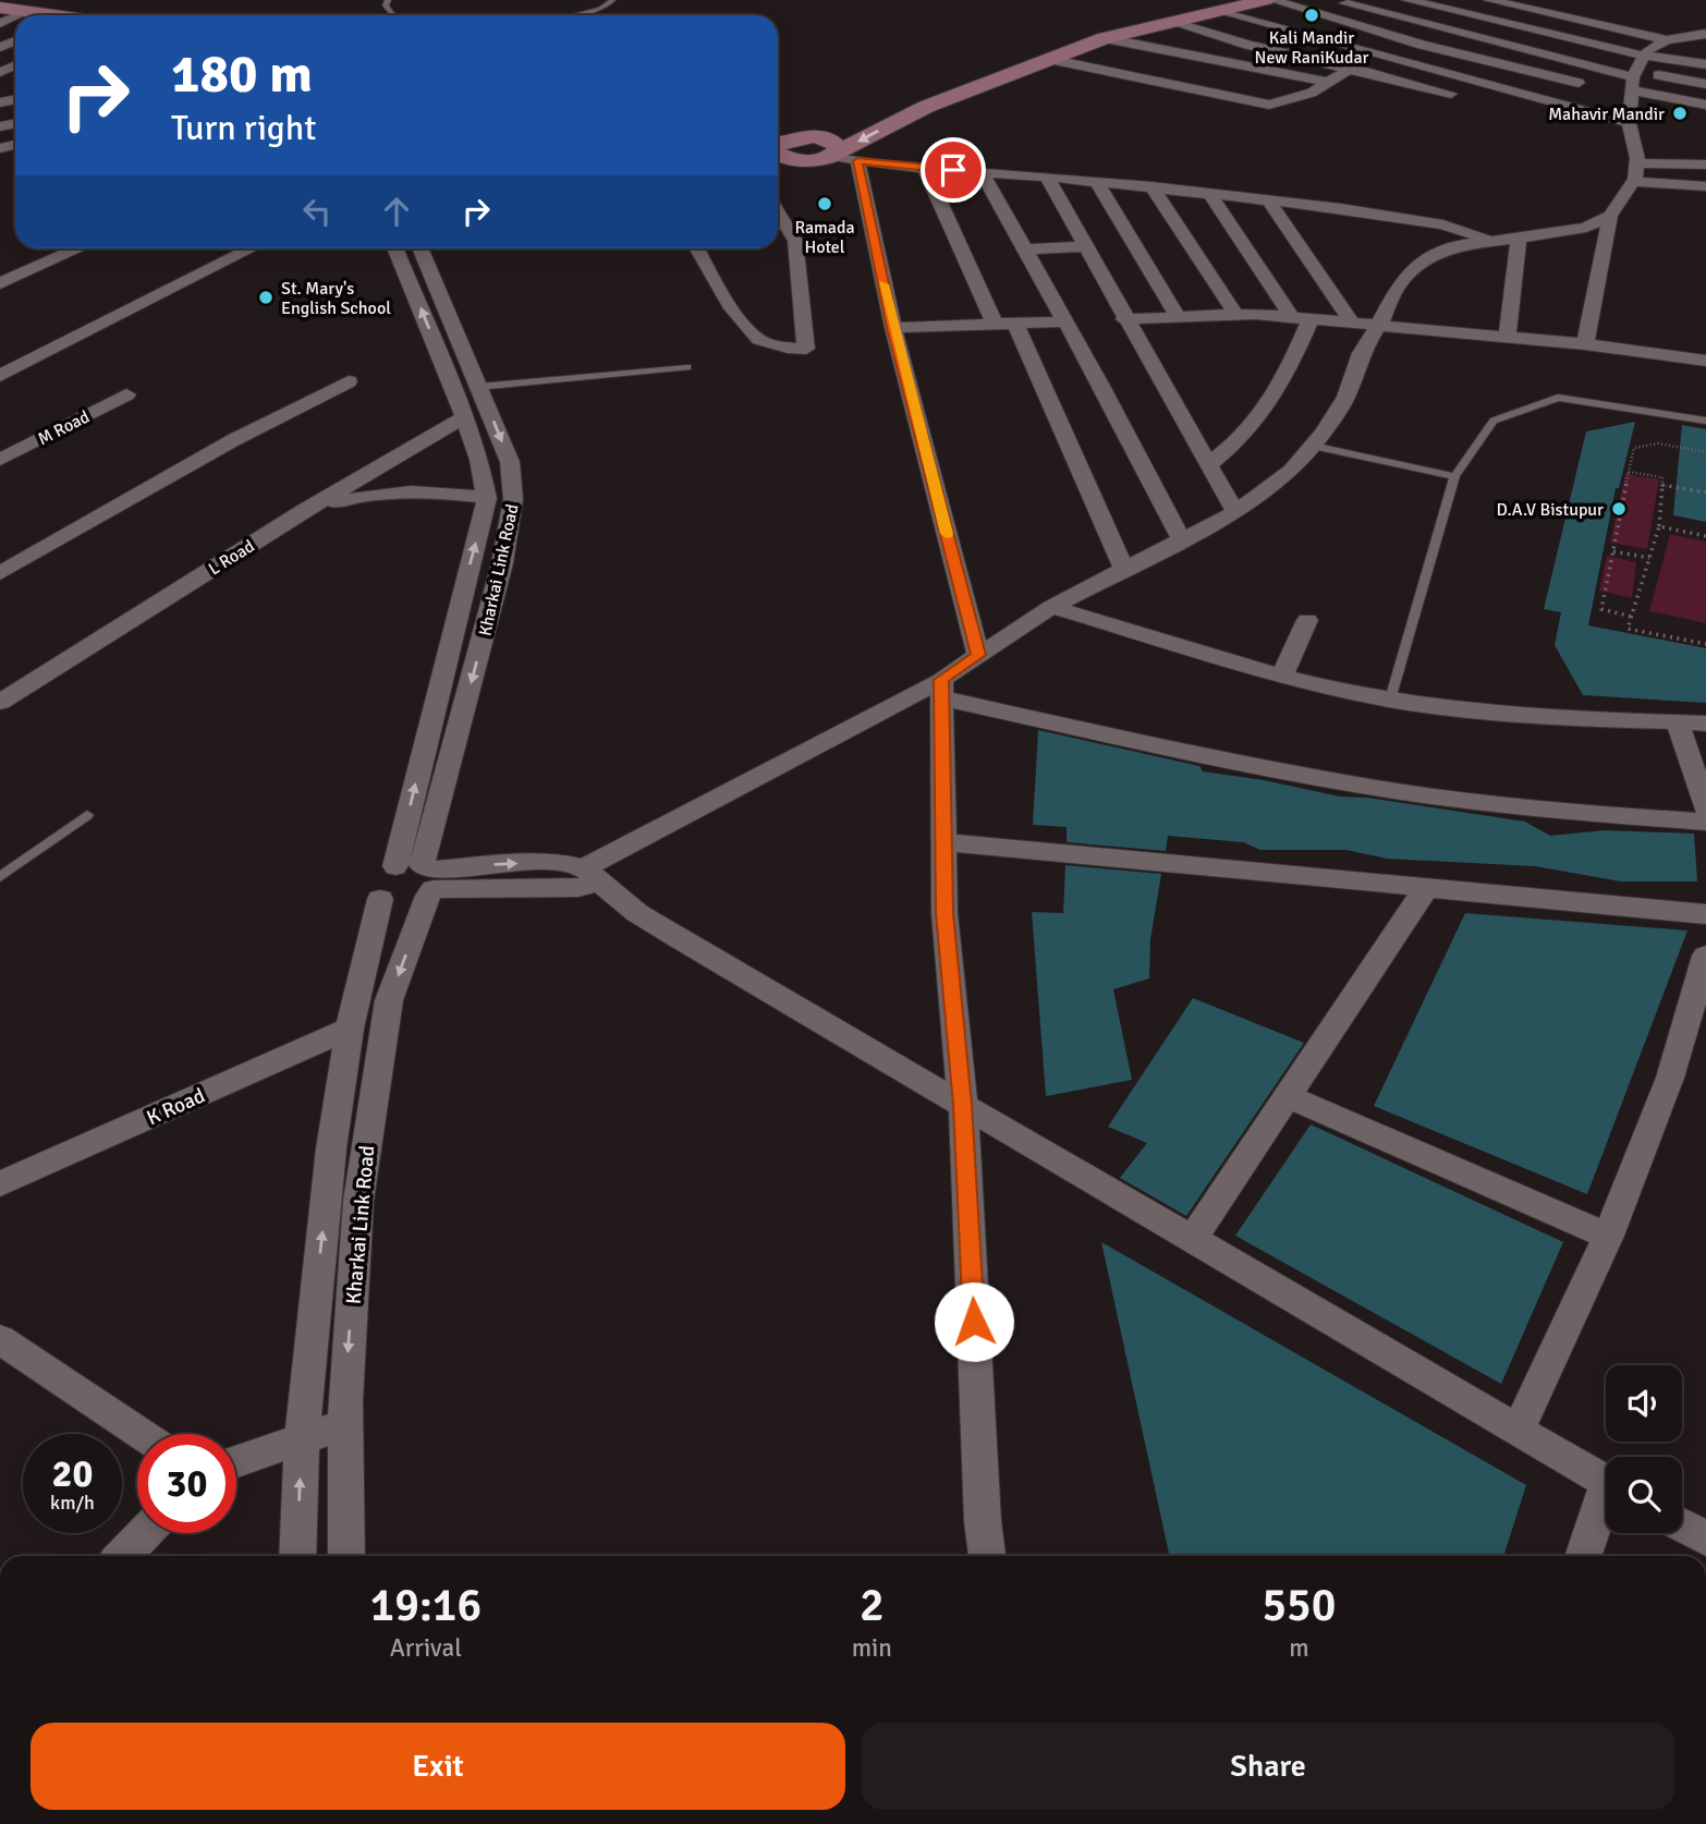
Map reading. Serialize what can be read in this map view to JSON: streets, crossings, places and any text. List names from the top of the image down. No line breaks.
{"streets":{"street":["M Road","L Road","Kharkai Link Road","K Road"]},"crossings":[["Kharkai Link Road","K Road"]],"places":["Kali Mandir New RaniKudar","Mahavir Mandir","Ramada Hotel","St. Mary's English School","D.A.V Bistupur"],"page":{"turn":["180 m","Turn right"],"speed":"20 km/h","limit":"30","eta":["19:16","Arrival","2","min","550","m"],"buttons":["Exit","Share"]}}
